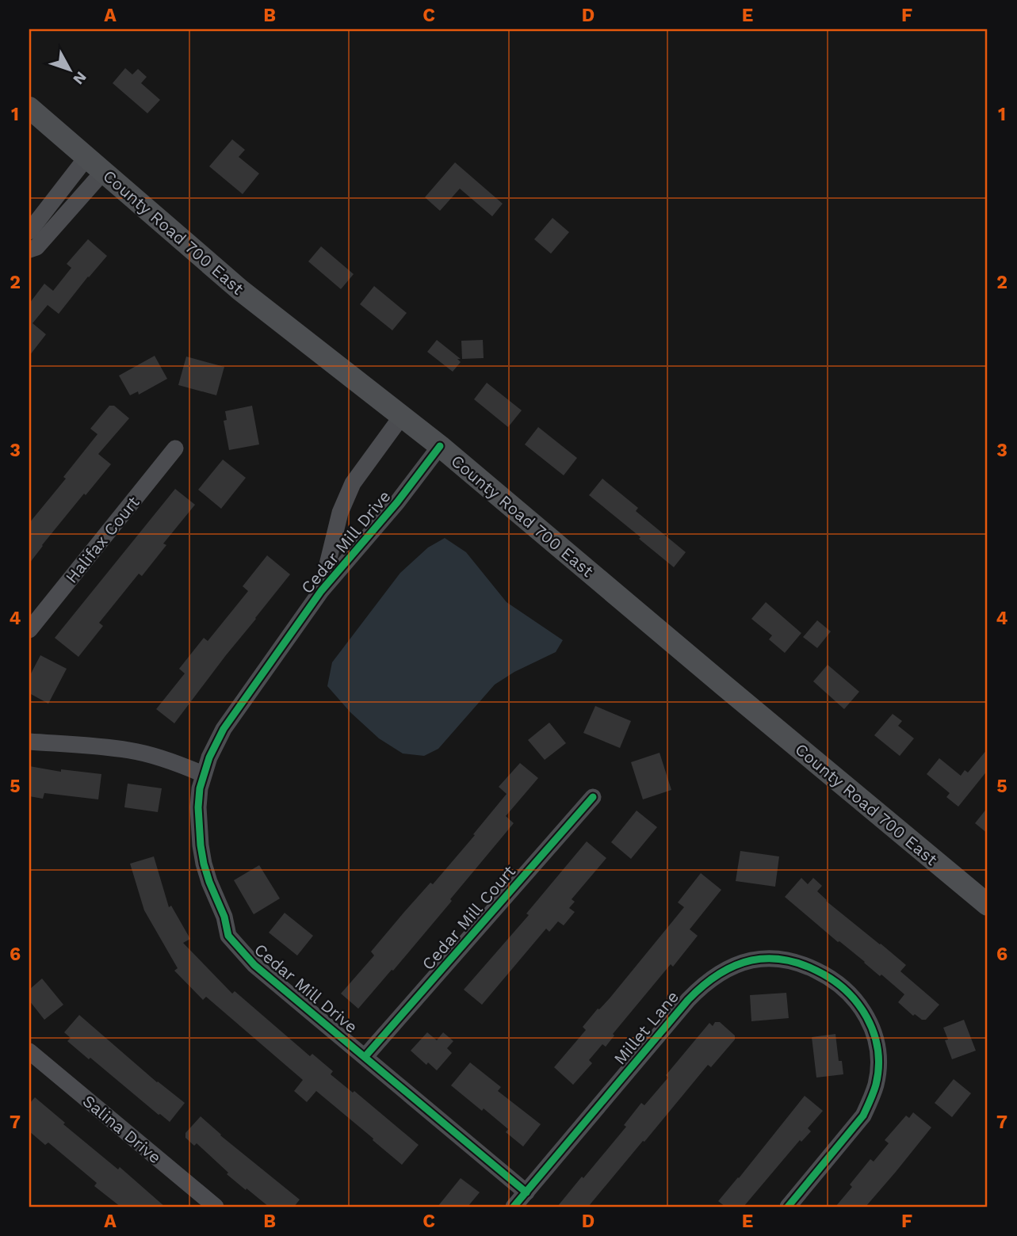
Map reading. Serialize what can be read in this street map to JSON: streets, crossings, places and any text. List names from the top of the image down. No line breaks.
{"streets":{"main road":["County Road 700 East"],"street":["Halifax Court","Cedar Mill Drive","Cedar Mill Court","Millet Lane","Salina Drive"]},"crossings":[["County Road 700 East","Cedar Mill Drive"],["Cedar Mill Drive","Cedar Mill Court"],["Cedar Mill Drive","Millet Lane"]],"north":"bottom right","grid":{"columns":["A","B","C","D","E","F"],"rows":["1","2","3","4","5","6","7"]}}
